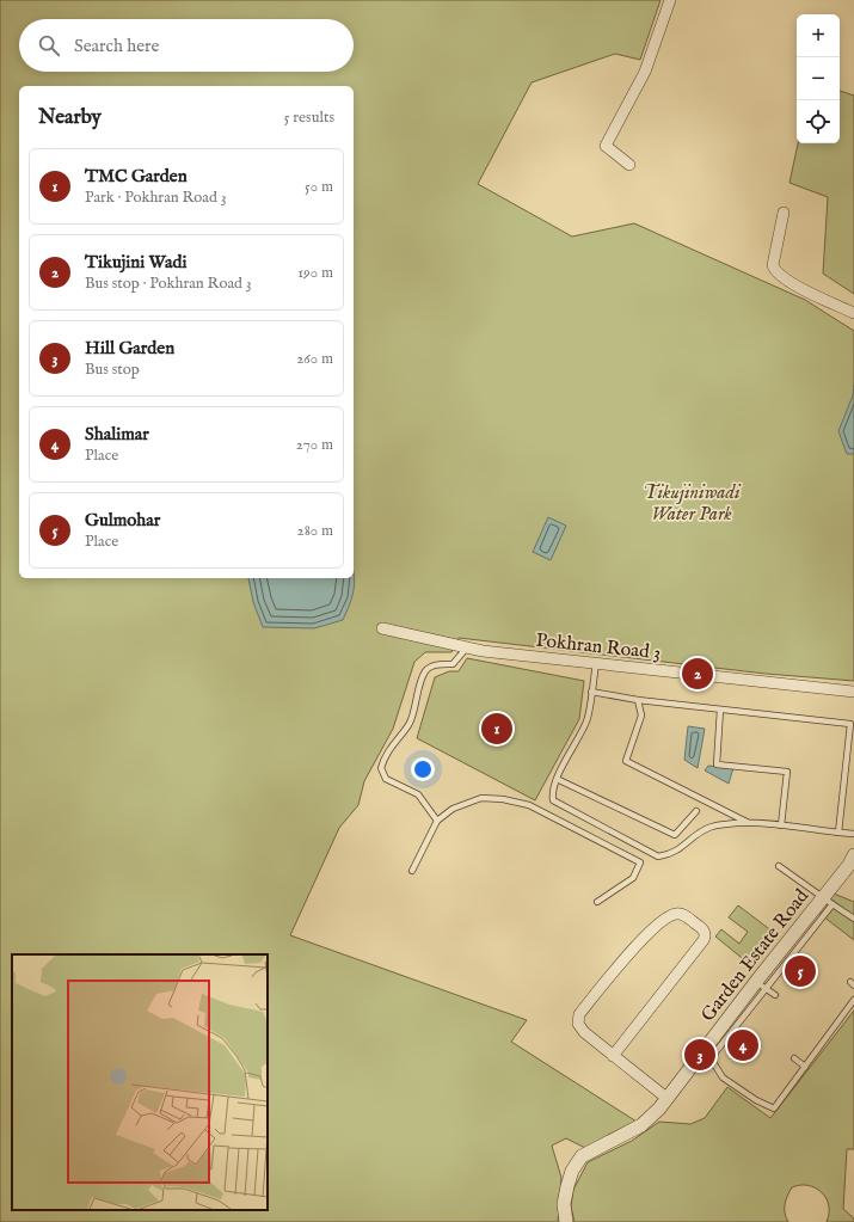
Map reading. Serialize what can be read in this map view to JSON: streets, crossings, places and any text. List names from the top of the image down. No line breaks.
{"streets":{"street":["Pokhran Road 3","Garden Estate Road"]},"parks":["Tikujiniwadi Water Park"],"page":{"map_buttons":["+","−"],"search":"Search here","heading":["Nearby","5 results"],"list":[{"mark":"1","name":"TMC Garden","note":"Park · Pokhran Road 3","value":"50 m"},{"mark":"2","name":"Tikujini Wadi","note":"Bus stop · Pokhran Road 3","value":"190 m"},{"mark":"3","name":"Hill Garden","note":"Bus stop","value":"260 m"},{"mark":"4","name":"Shalimar","note":"Place","value":"270 m"},{"mark":"5","name":"Gulmohar","note":"Place","value":"280 m"}],"pins":["2","1","5","4","3"]}}
